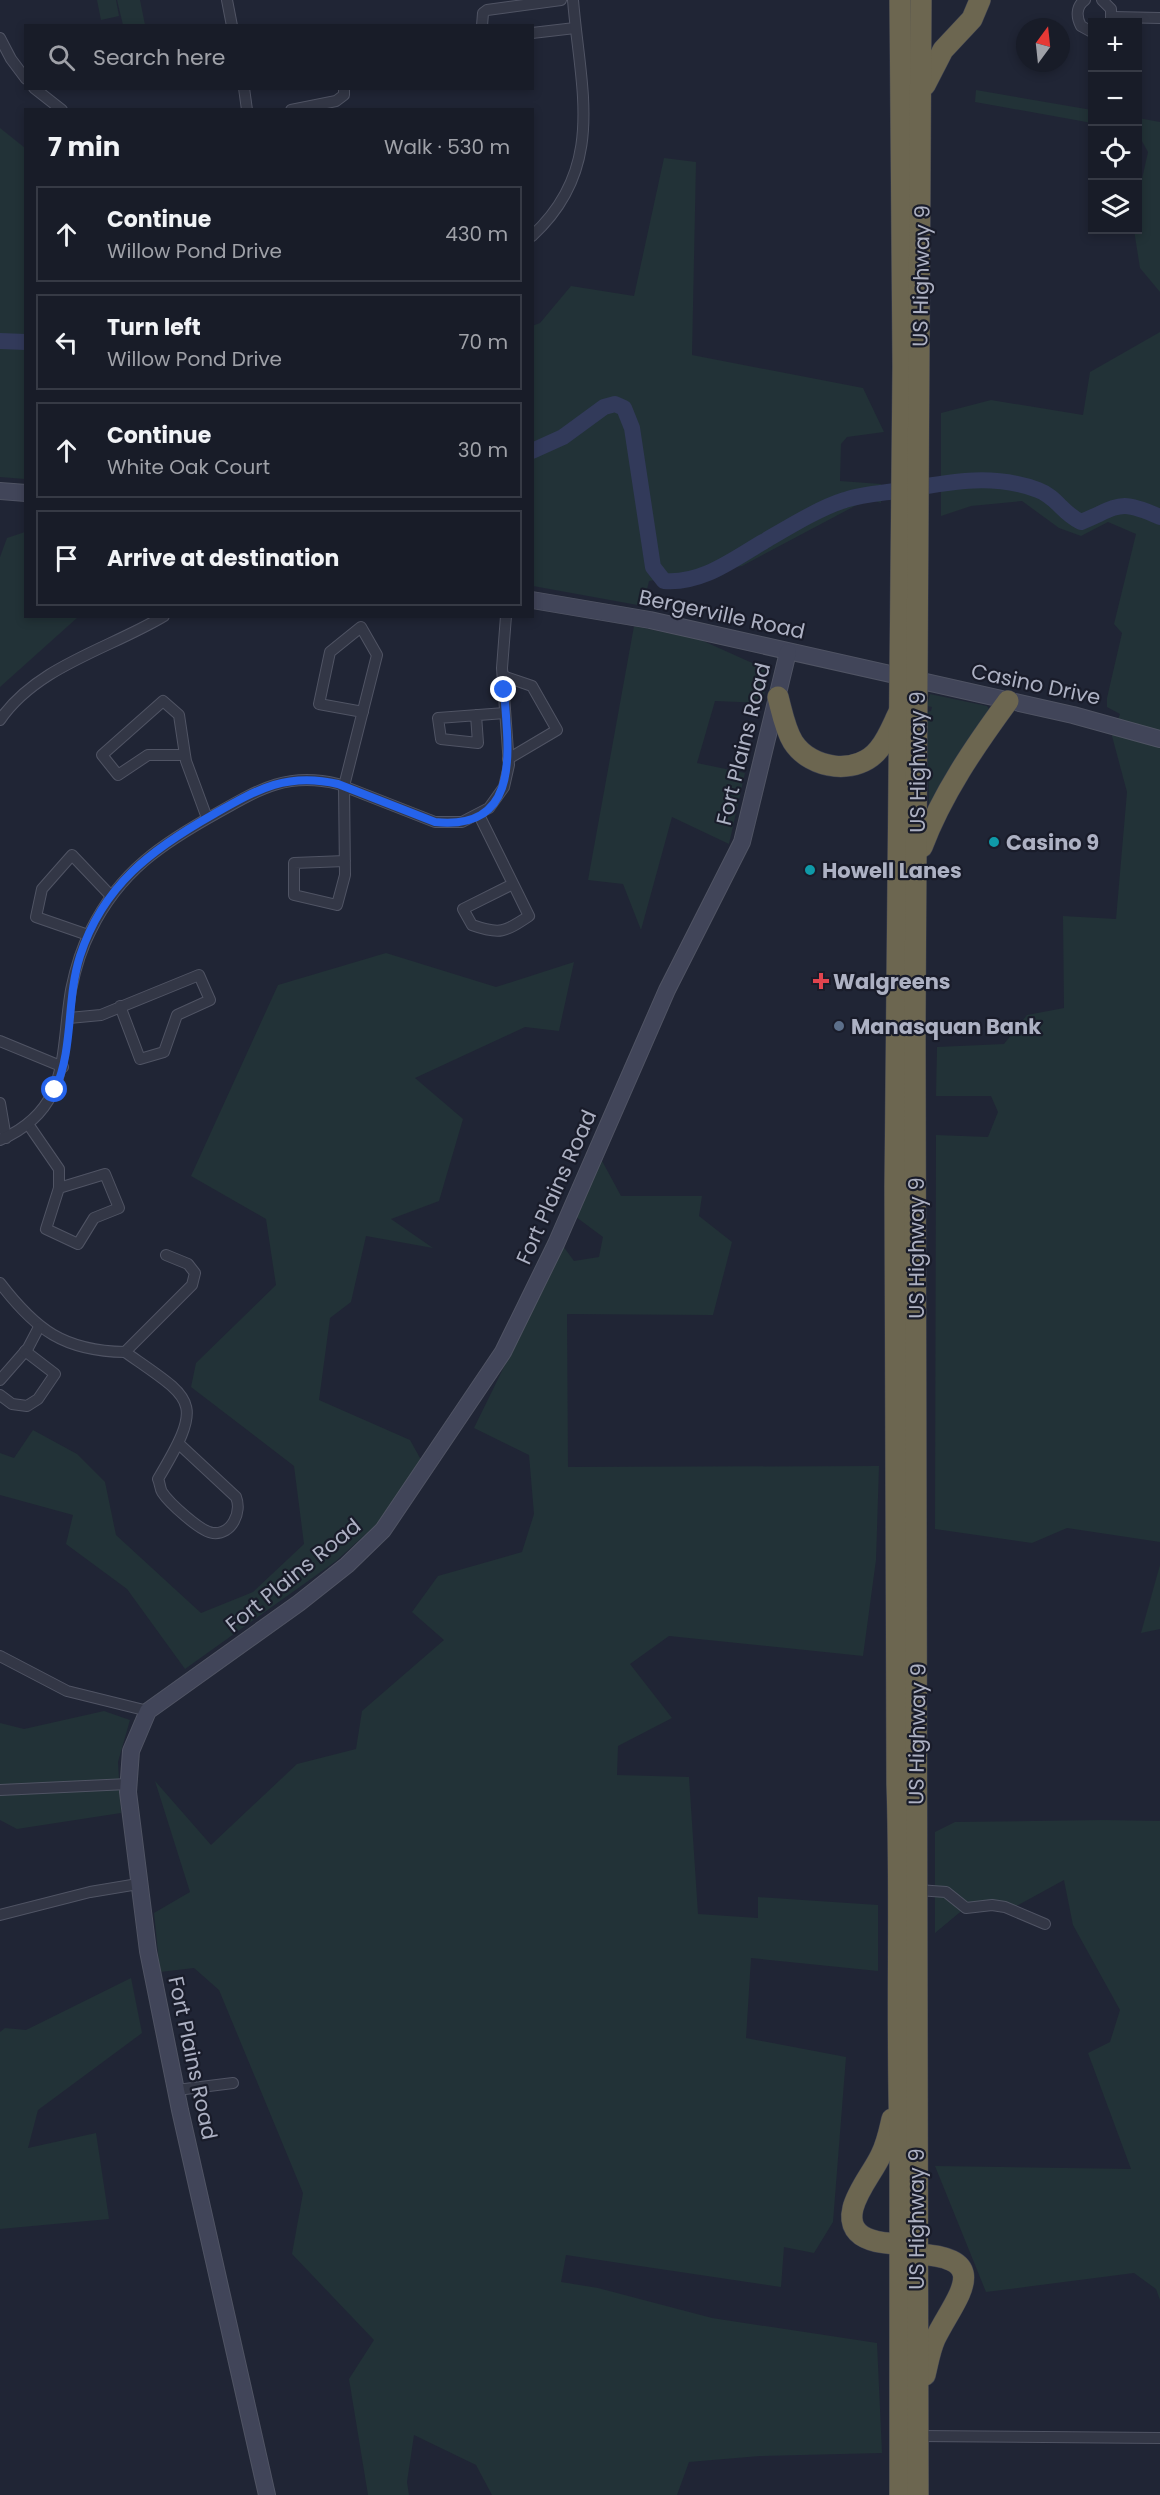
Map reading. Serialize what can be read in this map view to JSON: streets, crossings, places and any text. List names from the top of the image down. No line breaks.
{"streets":{"highway":["US Highway 9"],"street":["Bergerville Road","Casino Drive","Fort Plains Road"]},"crossings":[["US Highway 9","Bergerville Road"],["US Highway 9","Casino Drive"],["Bergerville Road","Casino Drive"],["Bergerville Road","Fort Plains Road"]],"places":{"other":["Casino 9","Howell Lanes","Manasquan Bank"],"health":["Walgreens"]},"north":"top","page":{"map_buttons":["+","−"],"search":"Search here","heading":["7 min","Walk · 530 m"],"list":[["Continue","Willow Pond Drive","430 m"],["Turn left","Willow Pond Drive","70 m"],["Continue","White Oak Court","30 m"],"Arrive at destination"]}}
